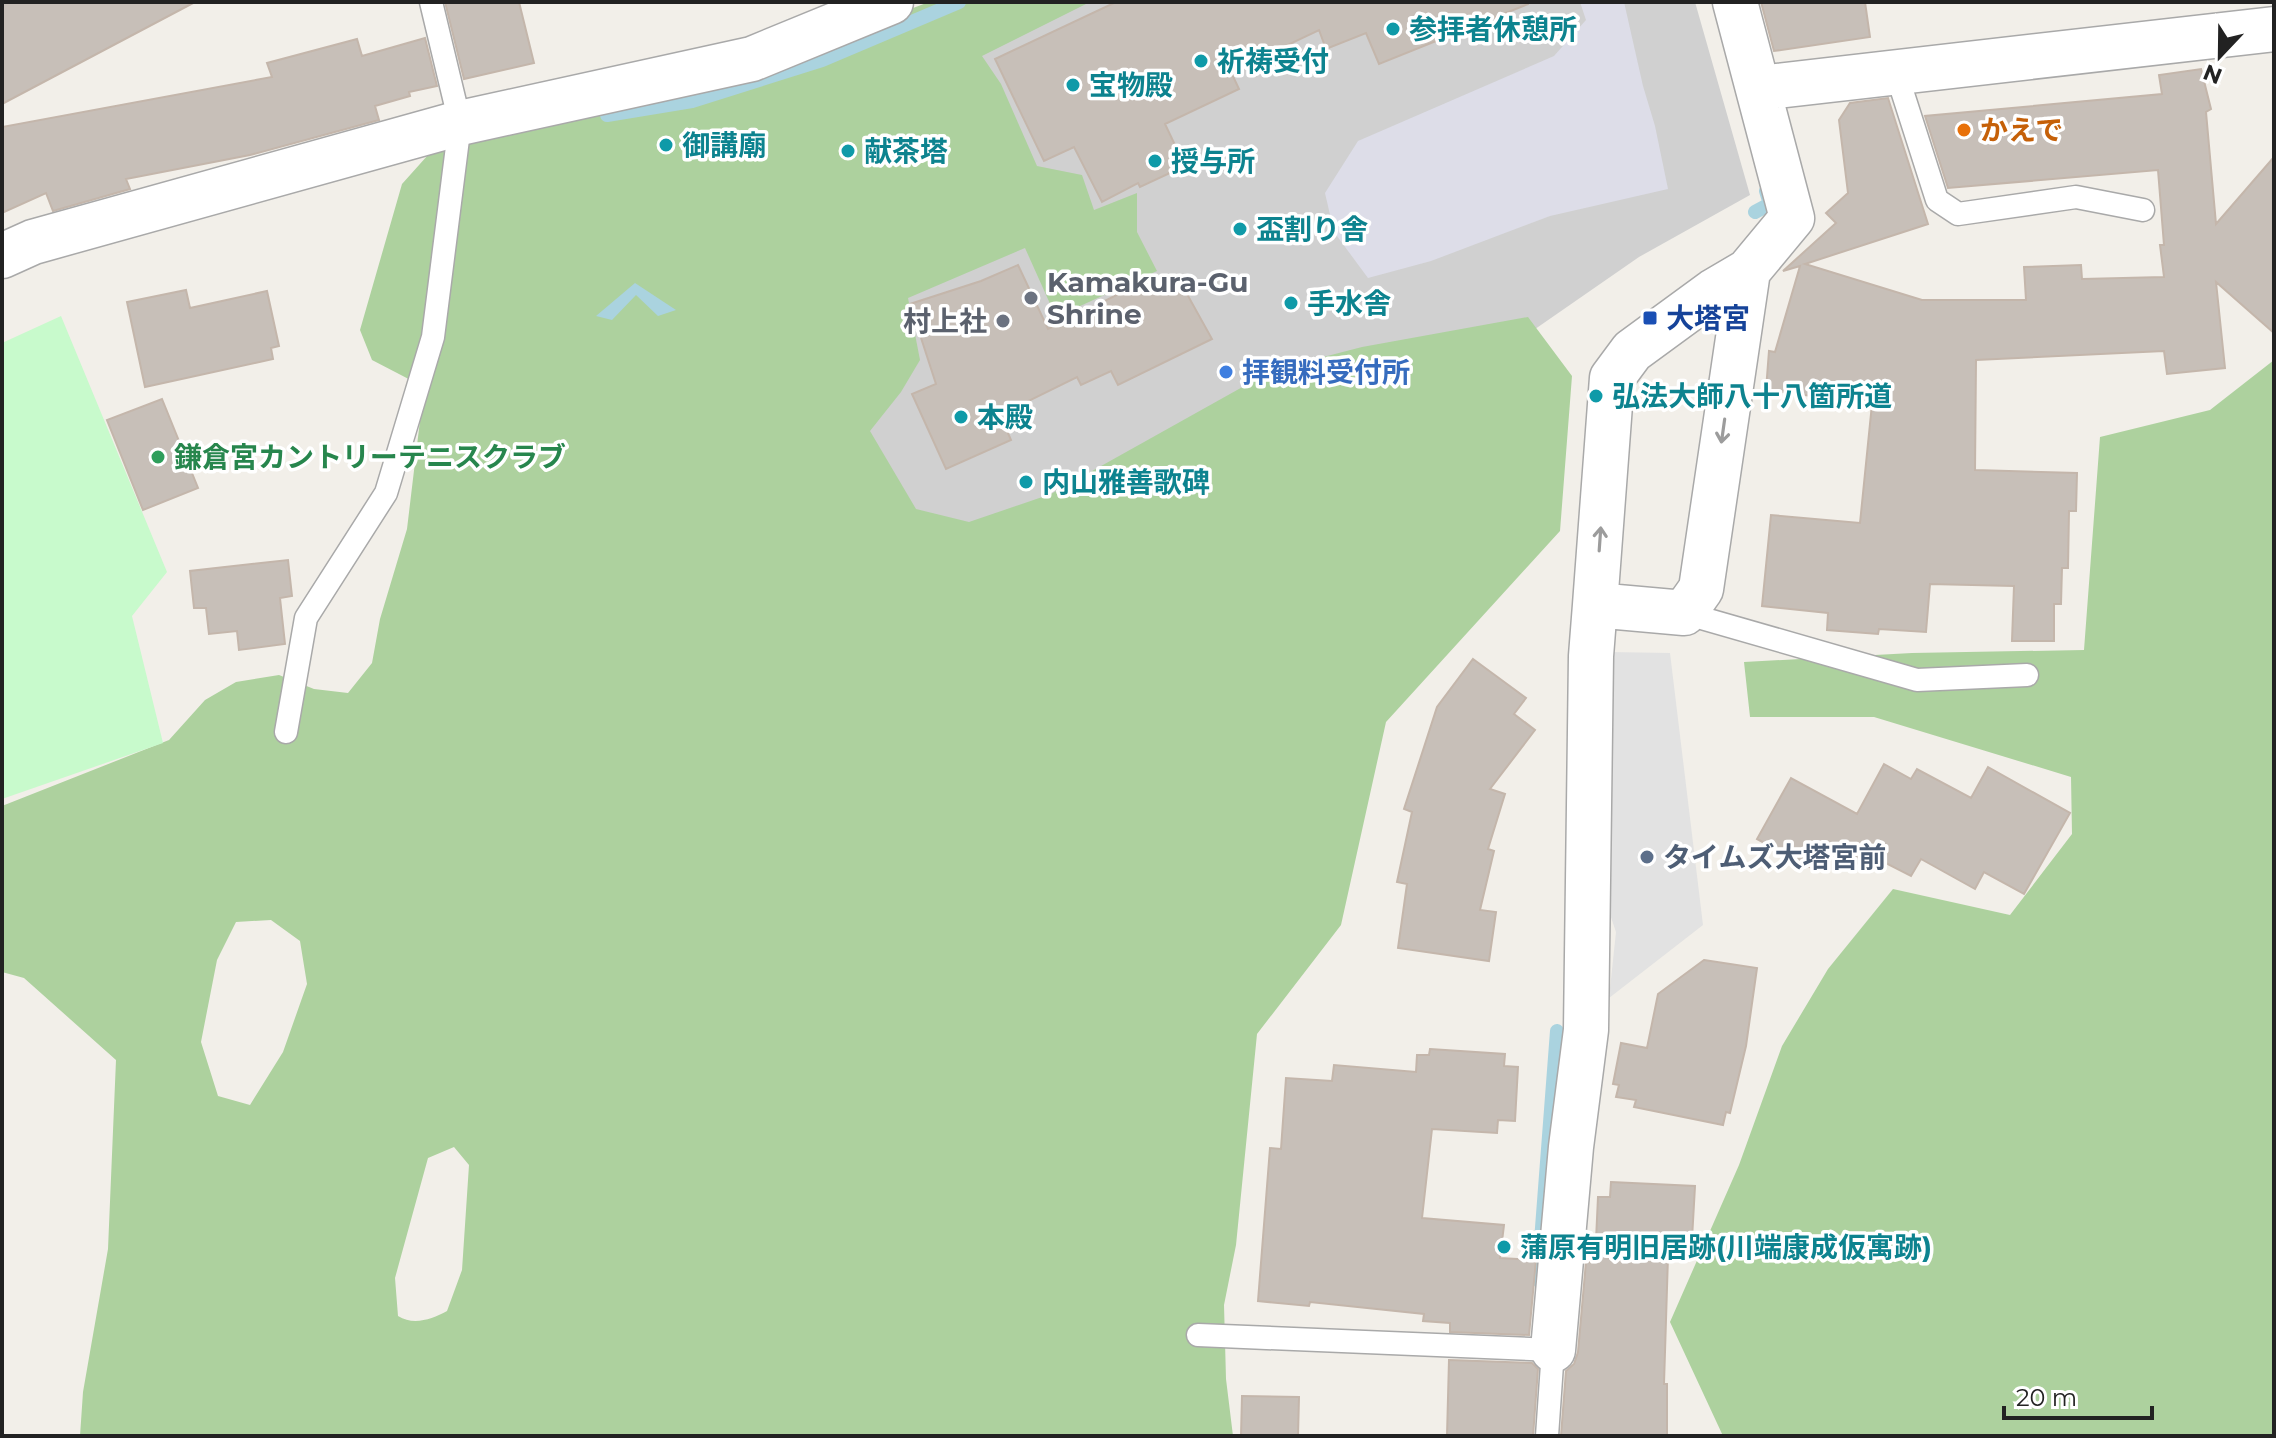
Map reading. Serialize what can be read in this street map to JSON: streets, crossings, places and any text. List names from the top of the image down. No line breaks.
{"places":{"other":["参拝者休憩所","祈祷受付","宝物殿","かえで","御講廟","献茶塔","授与所","盃割り舎","Kamakura-Gu Shrine","手水舎","村上社","拝観料受付所","弘法大師八十八箇所道","本殿","鎌倉宮カントリーテニスクラブ","内山雅善歌碑","タイムズ大塔宮前","蒲原有明旧居跡(川端康成仮寓跡)"],"transit":["大塔宮"]},"scale_bar":"20 m","north":"bottom"}
